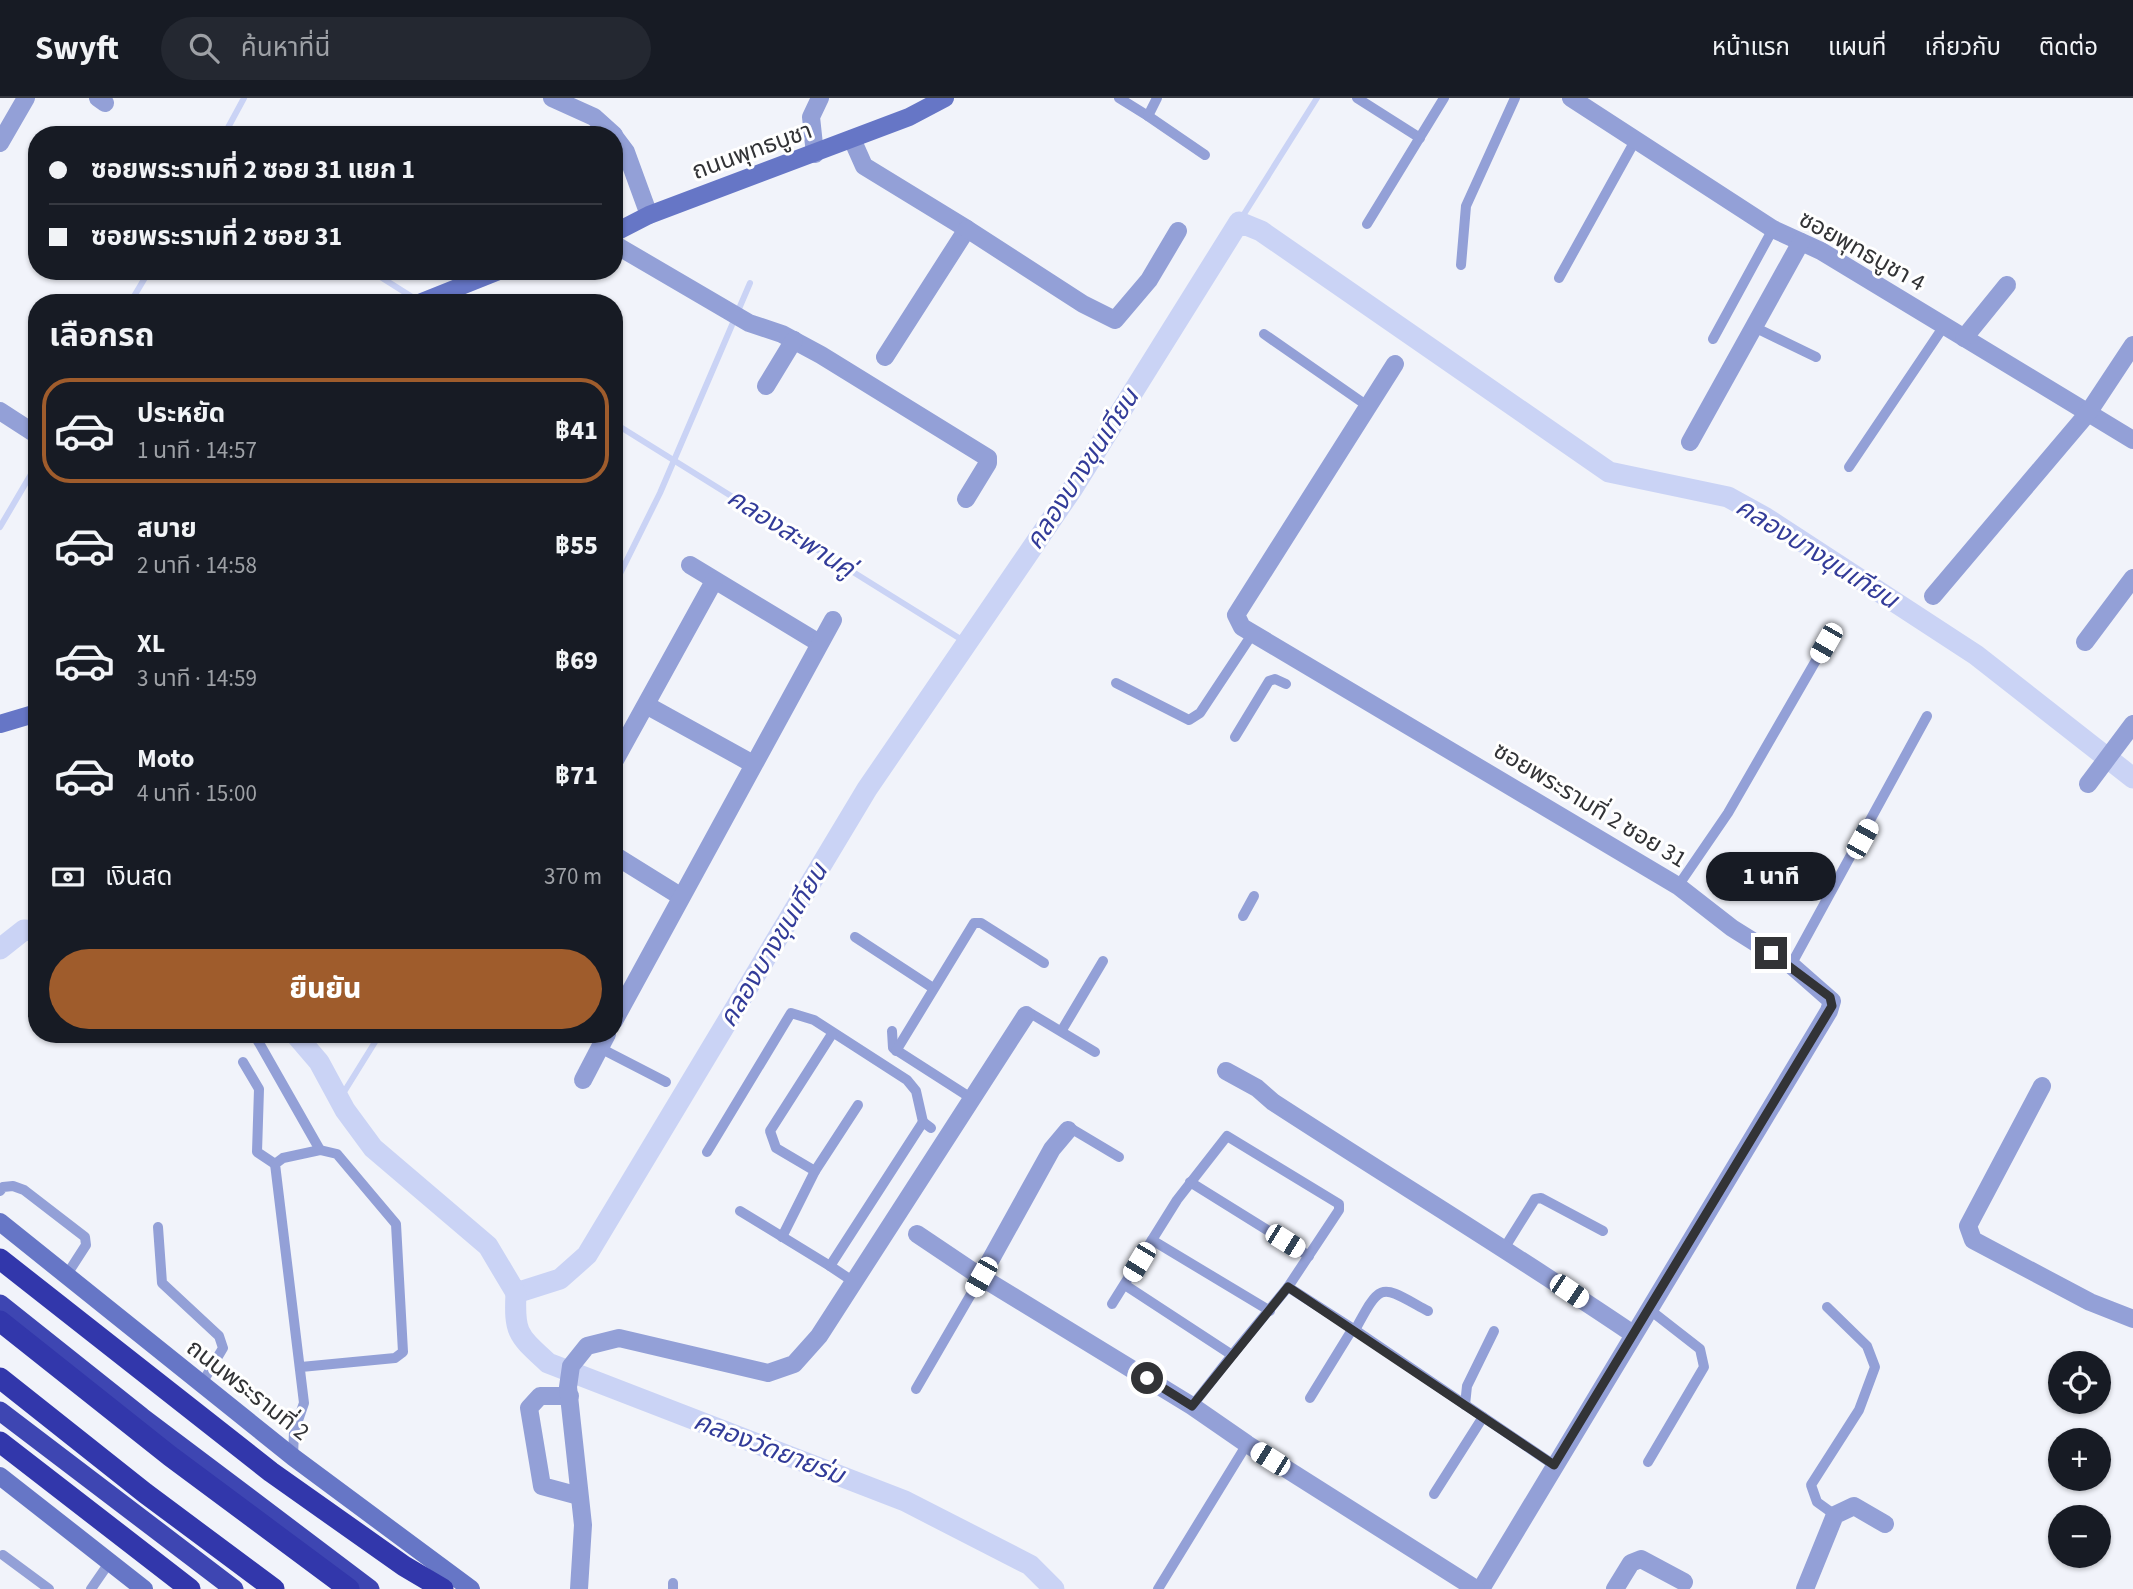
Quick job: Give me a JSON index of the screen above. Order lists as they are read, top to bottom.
{
  "streets": {
    "main road": ["ถนนพุทธบูชา", "ถนนพระรามที่ 2"],
    "street": ["ซอยพุทธบูชา 4", "ซอยพระรามที่ 2 ซอย 31"]
  },
  "water": ["คลองบางขุนเทียน", "คลองสะพานคู่", "คลองวัดยายร่ม"],
  "page": {
    "header": "Swyft",
    "search": "ค้นหาที่นี่",
    "nav": [
      "หน้าแรก",
      "แผนที่",
      "เกี่ยวกับ",
      "ติดต่อ"
    ],
    "banner": ["ซอยพระรามที่ 2 ซอย 31 แยก 1", "ซอยพระรามที่ 2 ซอย 31"],
    "heading": "เลือกรถ",
    "list": [
      {
        "name": "ประหยัด",
        "note": "1 นาที · 14:57",
        "value": "฿41"
      },
      {
        "name": "สบาย",
        "note": "2 นาที · 14:58",
        "value": "฿55"
      },
      {
        "name": "XL",
        "note": "3 นาที · 14:59",
        "value": "฿69"
      },
      {
        "name": "Moto",
        "note": "4 นาที · 15:00",
        "value": "฿71"
      }
    ],
    "pay": ["เงินสด", "370 m"],
    "bubble": "1 นาที",
    "buttons": "ยืนยัน",
    "map_buttons": ["+", "−"]
  }
}
